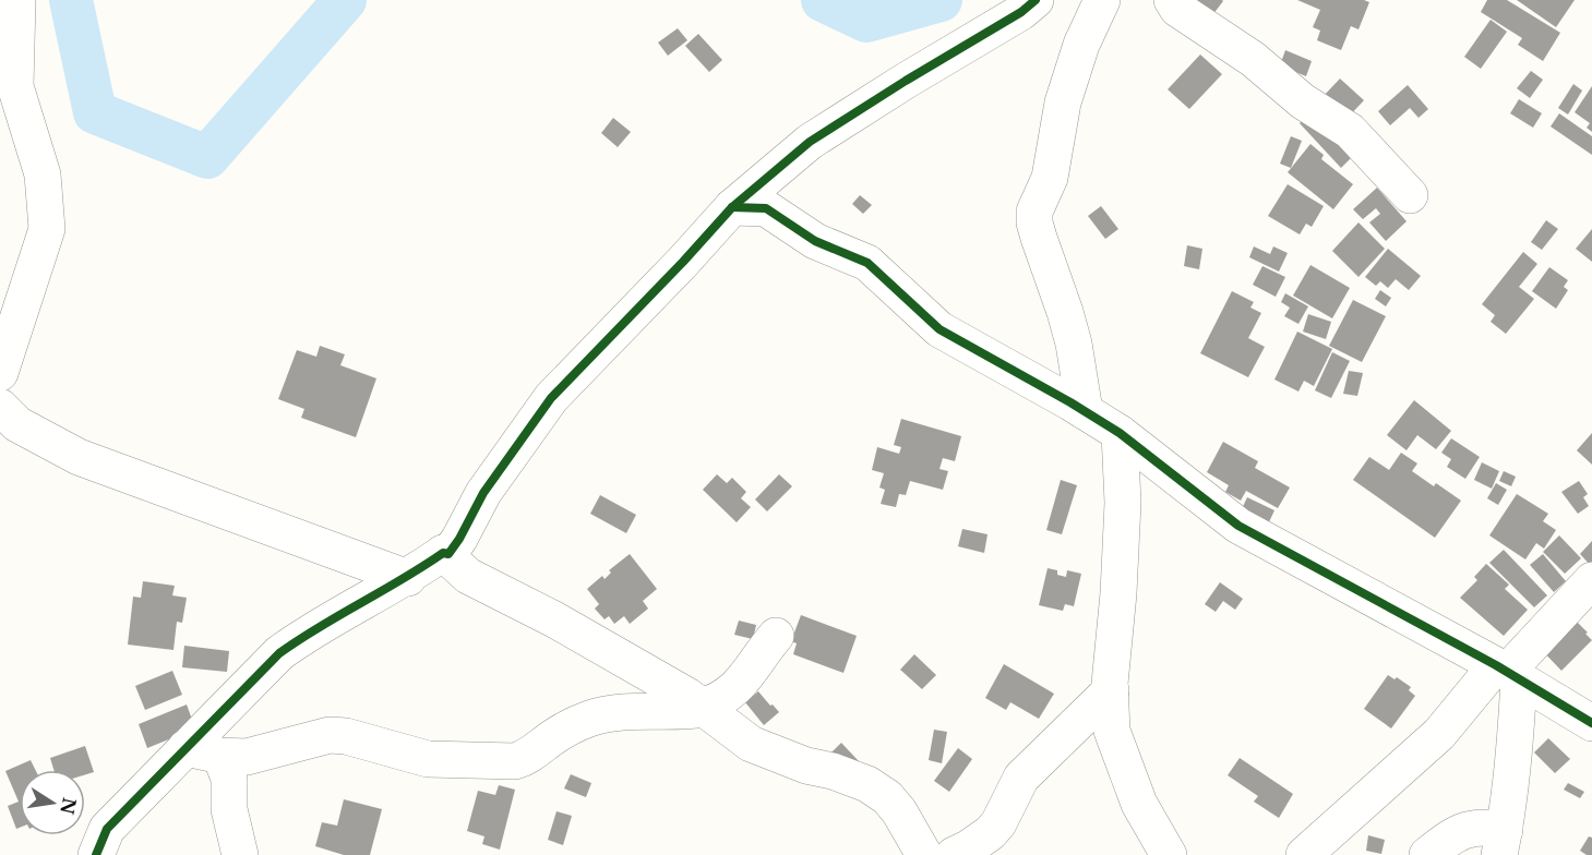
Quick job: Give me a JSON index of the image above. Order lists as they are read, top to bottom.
{
  "north": "right"
}
